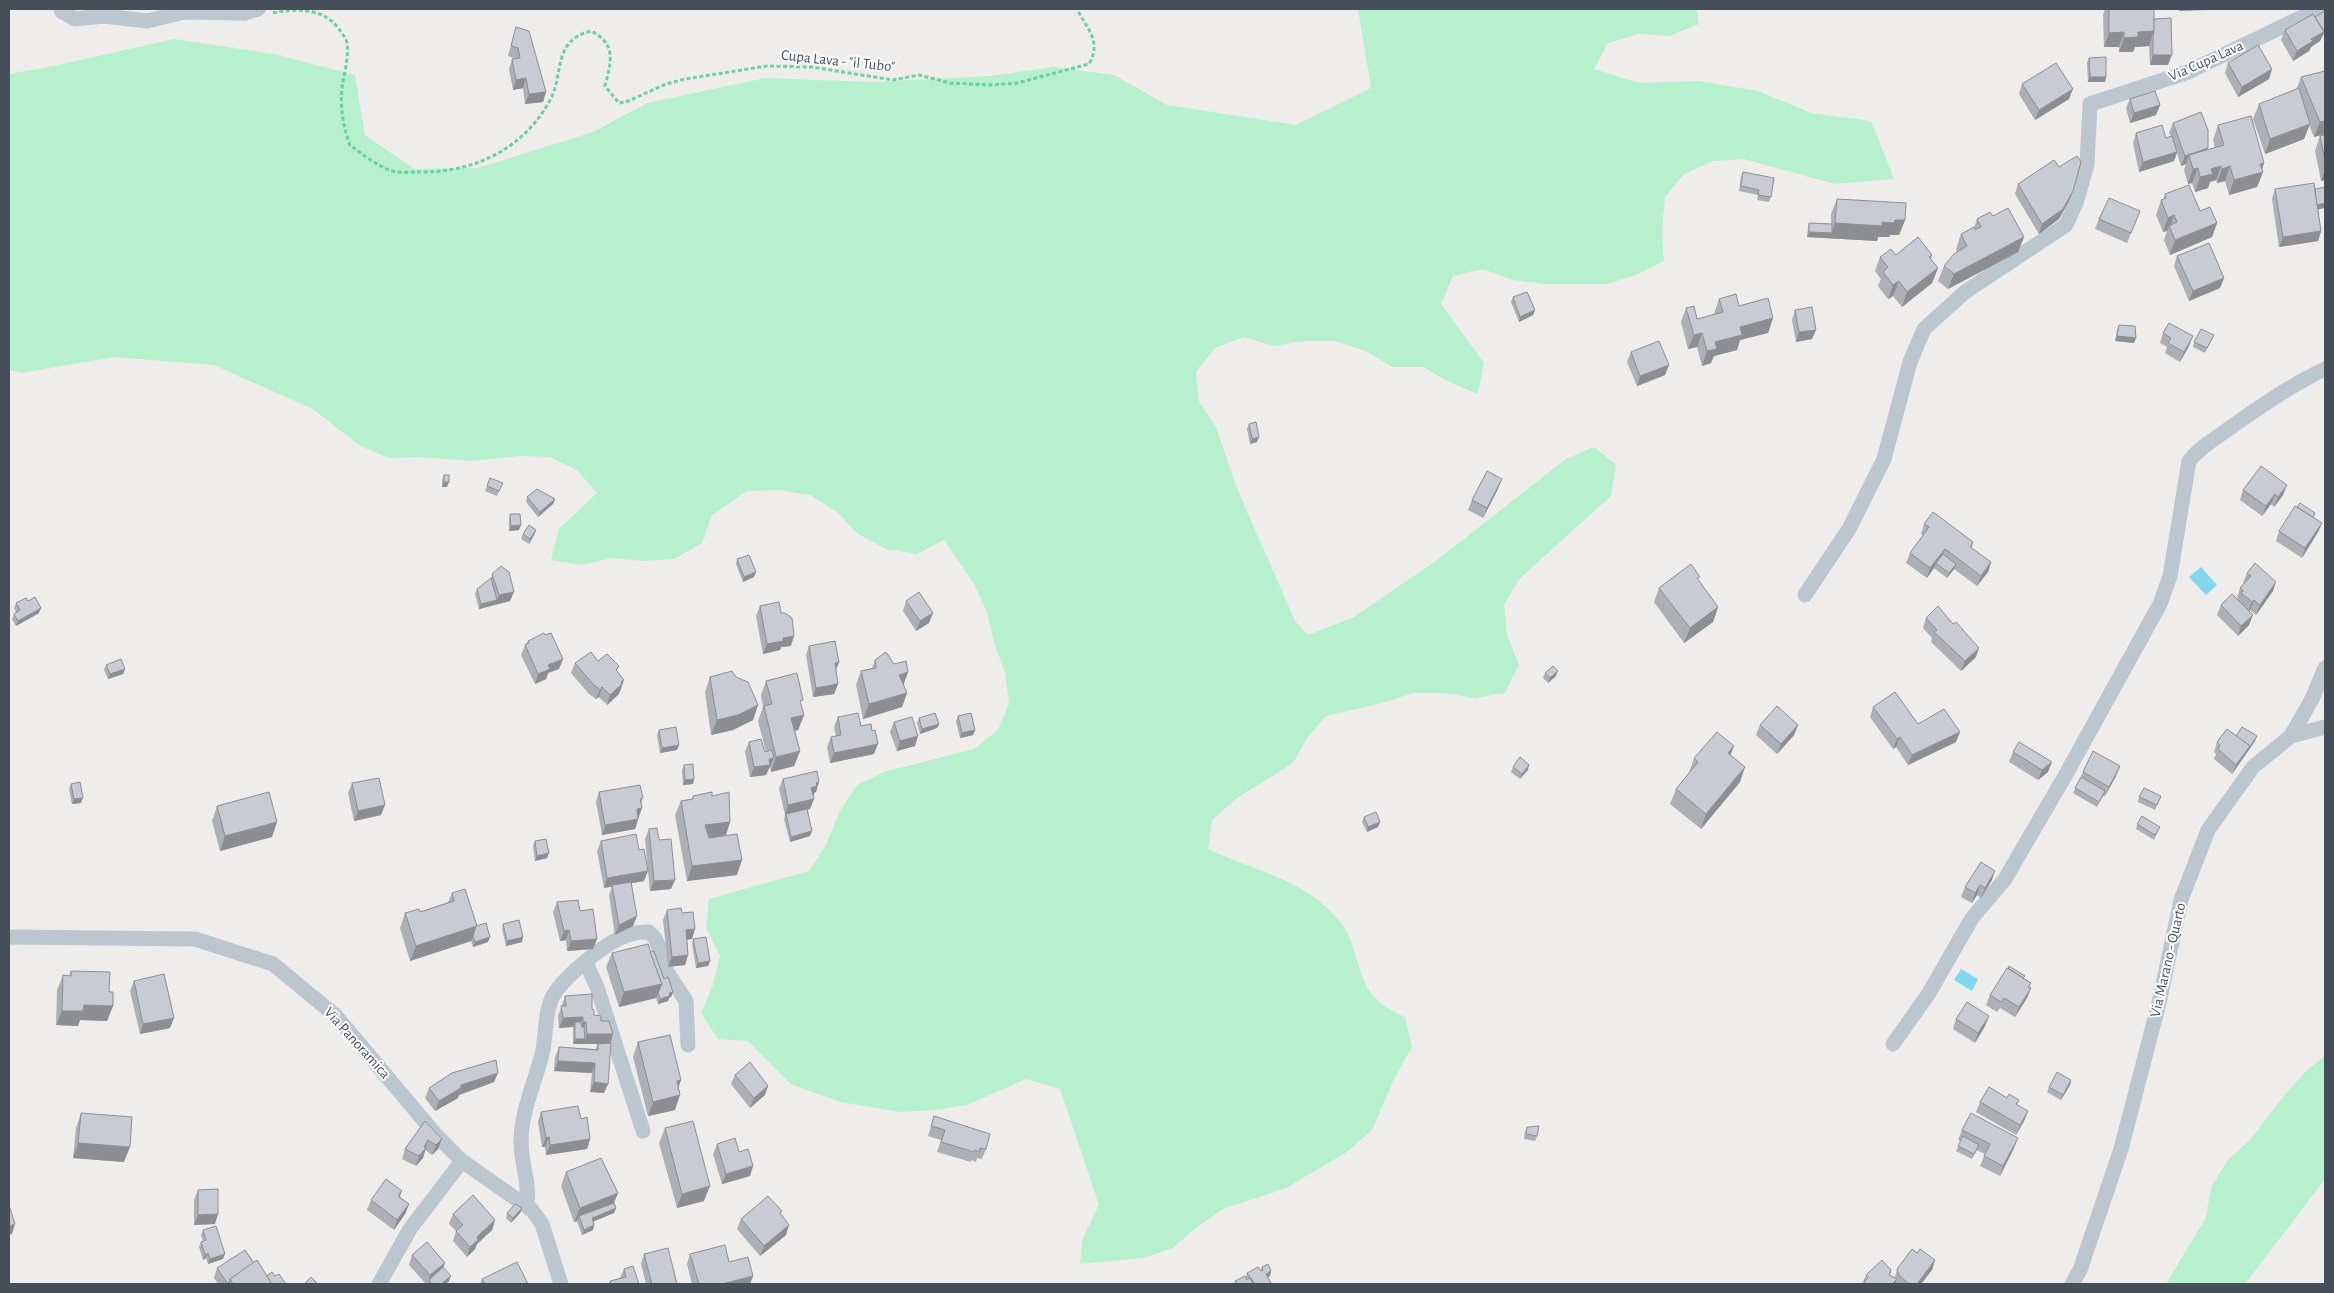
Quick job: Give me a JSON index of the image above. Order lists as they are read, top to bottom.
{
  "streets": {
    "street": ["Via Cupa Lava", "Via Marano - Quarto", "Via Panoramica"],
    "path": ["Cupa Lava - \"il Tubo\""]
  }
}
